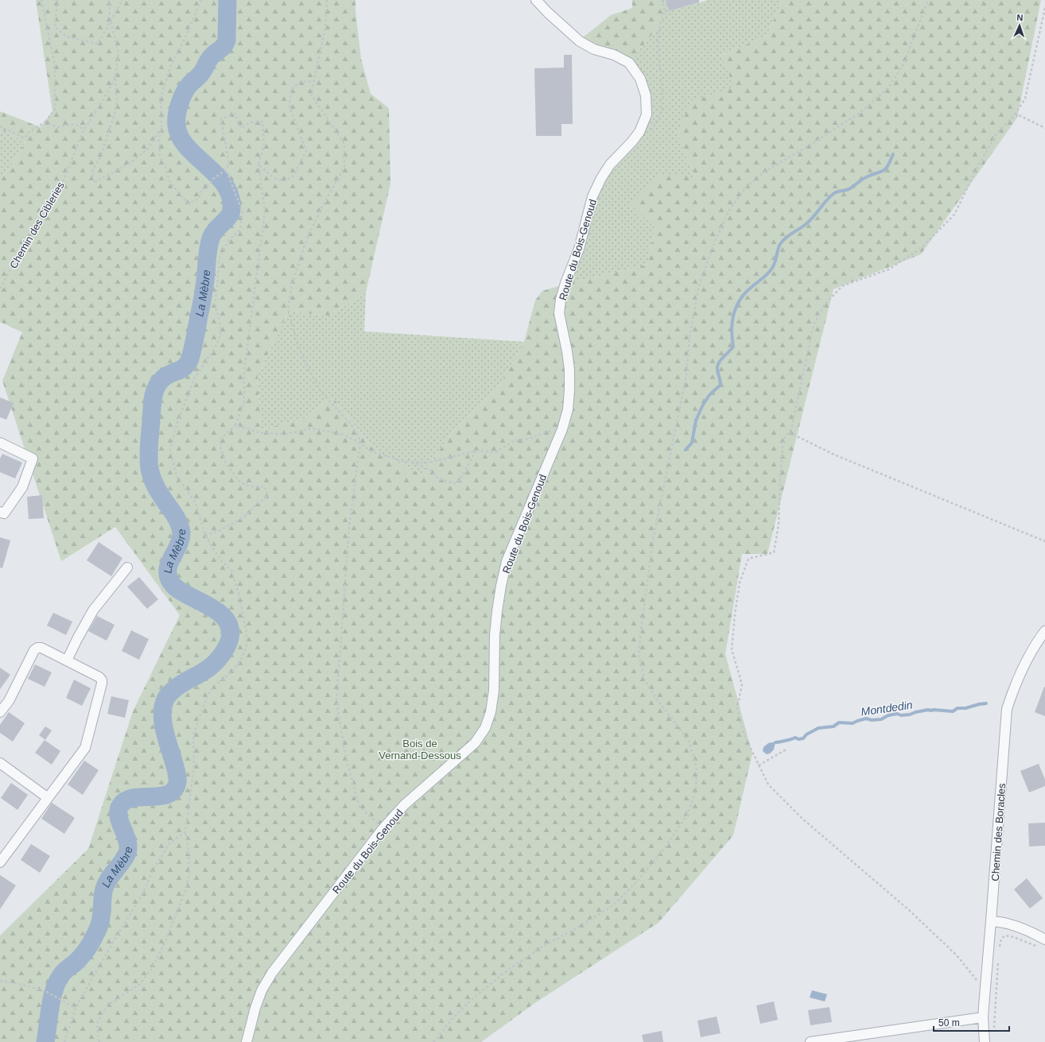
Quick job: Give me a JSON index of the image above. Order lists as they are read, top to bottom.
{
  "streets": {
    "street": ["Route du Bois-Genoud", "Chemin des Boracles"],
    "path": ["Chemin des Cibleries"]
  },
  "water": ["La Mèbre", "Montdedin"],
  "parks": ["Bois de Vernand-Dessous"],
  "scale_bar": "50 m",
  "north": "top"
}
